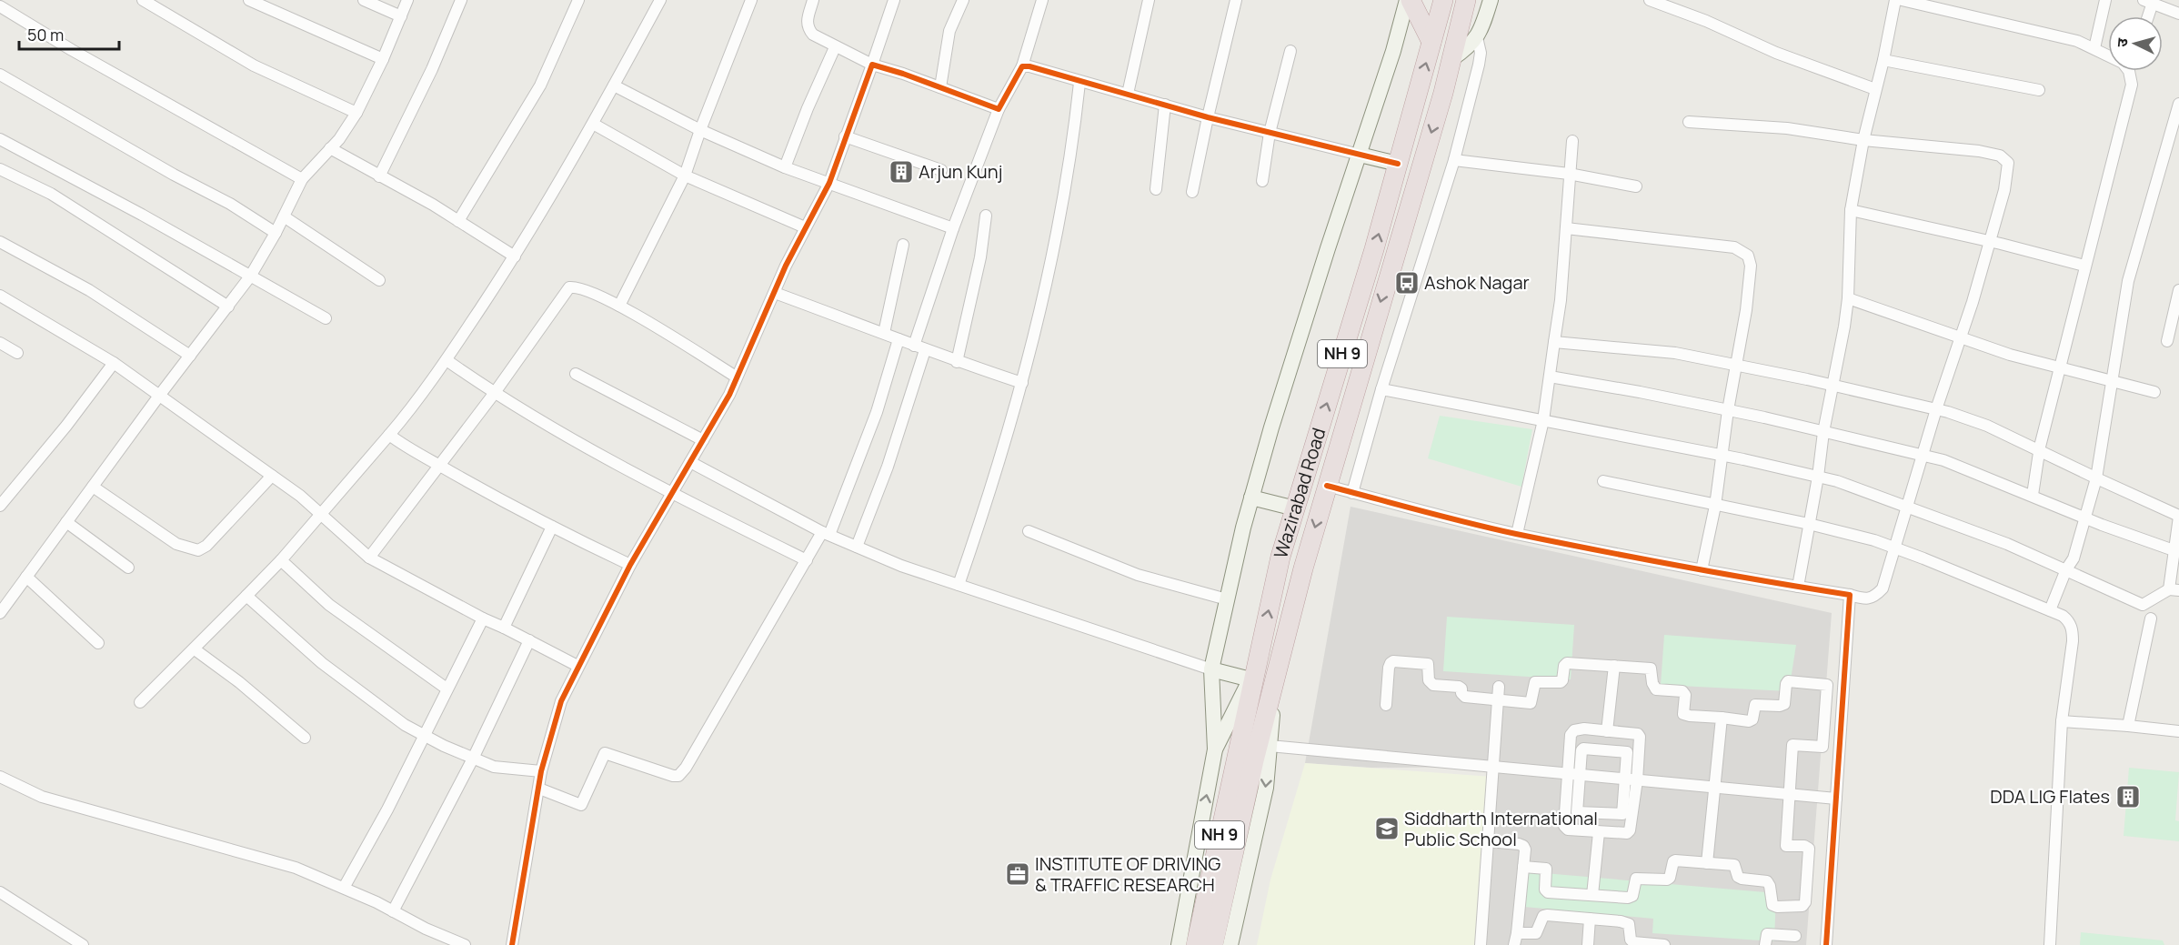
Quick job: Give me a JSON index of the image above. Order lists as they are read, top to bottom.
{
  "streets": {
    "highway": ["NH 9", "Wazirabad Road"]
  },
  "crossings": [
    ["NH 9", "Wazirabad Road"]
  ],
  "places": {
    "building": ["Arjun Kunj", "DDA LIG Flates"],
    "bus stop": ["Ashok Nagar"],
    "school or university": ["Siddharth International Public School"],
    "office": ["INSTITUTE OF DRIVING & TRAFFIC RESEARCH"]
  },
  "scale_bar": "50 m",
  "north": "left"
}
